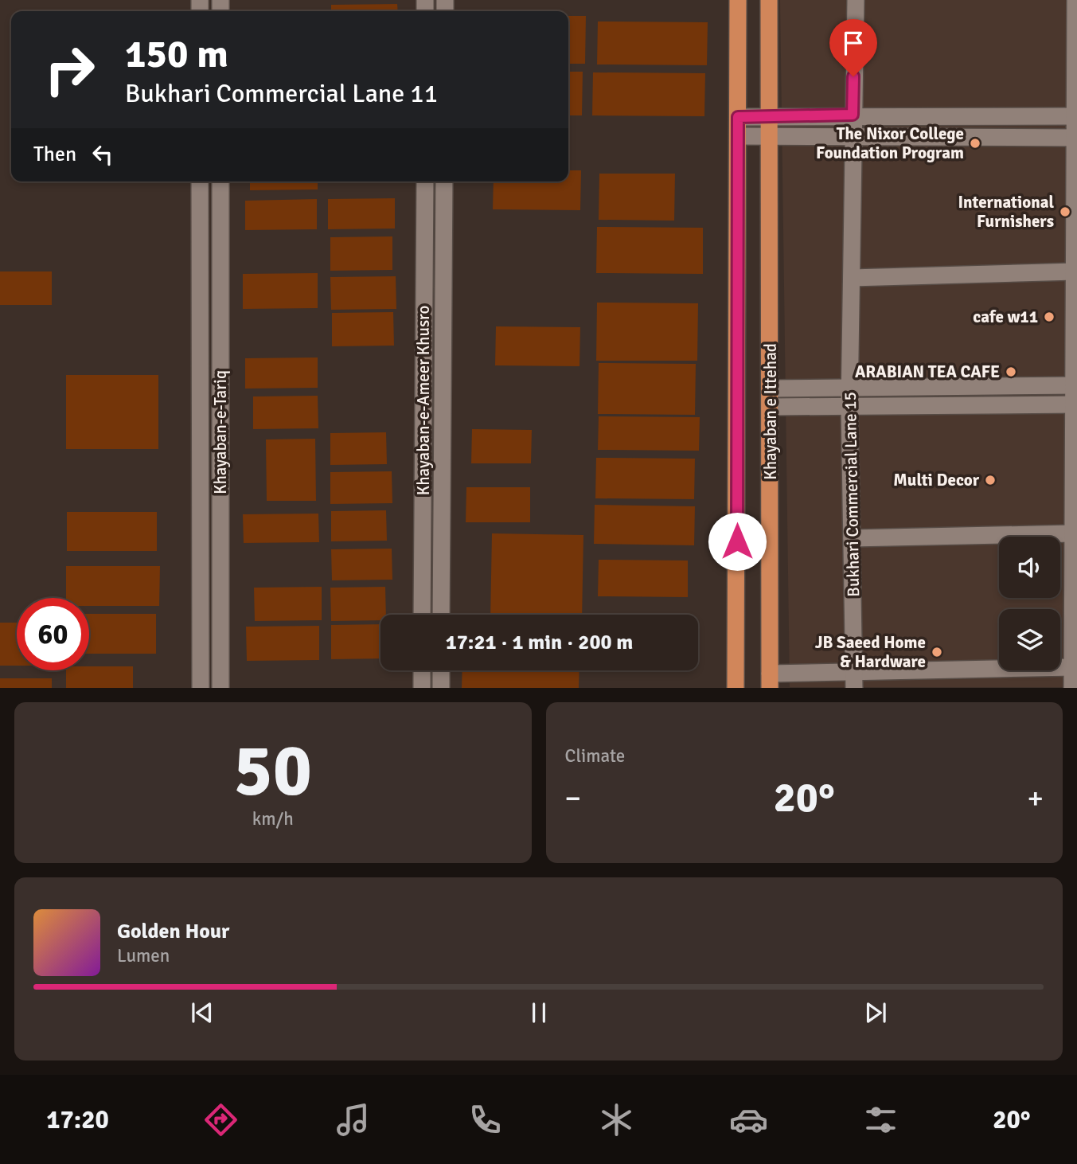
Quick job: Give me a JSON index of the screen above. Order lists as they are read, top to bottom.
{
  "streets": {
    "main road": ["Khayaban e Ittehad"],
    "street": ["Khayaban-e-Ameer Khusro", "Khayaban-e-Tariq", "Bukhari Commercial Lane 15"]
  },
  "places": [
    "The Nixor College Foundation Program",
    "International Furnishers",
    "cafe w11",
    "ARABIAN TEA CAFE",
    "Multi Decor",
    "JB Saeed Home & Hardware"
  ],
  "page": {
    "turn": ["150 m", "Bukhari Commercial Lane 11"],
    "then": "Then",
    "limit": "60",
    "trip": "17:21 · 1 min · 200 m",
    "tile": [
      ["50", "km/h"],
      "Climate"
    ],
    "heat": ["−", "20°", "+"],
    "song": ["Golden Hour", "Lumen"],
    "tabs": ["17:20", "20°"]
  }
}
